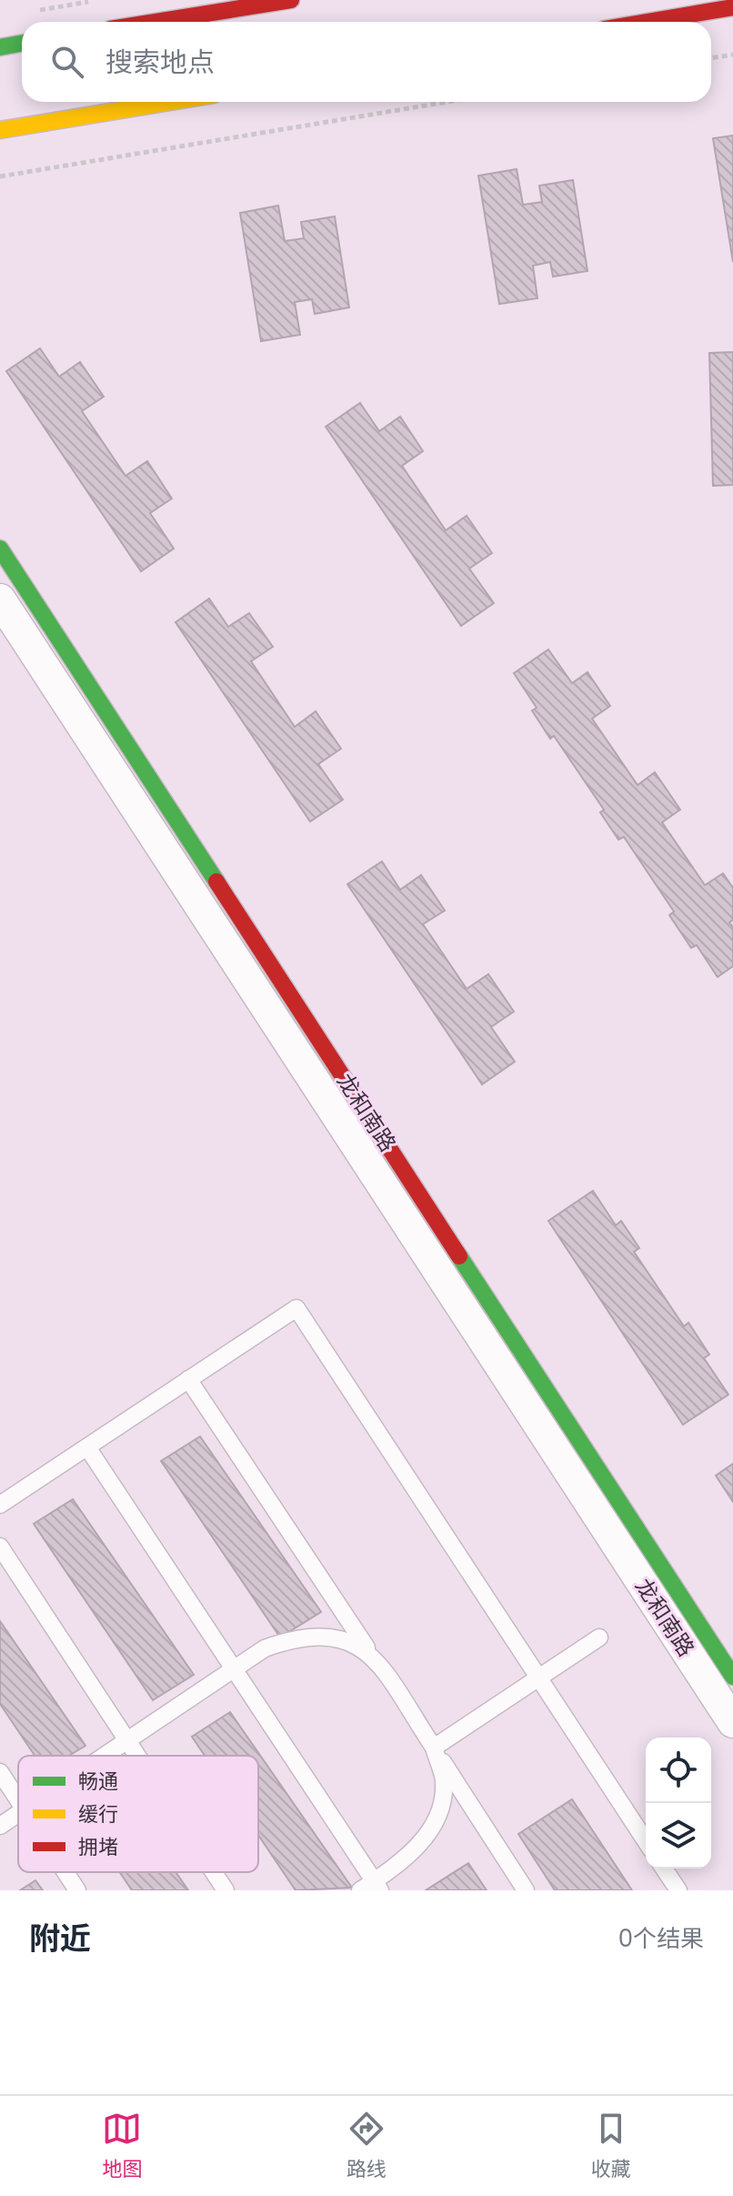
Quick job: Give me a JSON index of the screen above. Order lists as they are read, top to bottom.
{
  "streets": {
    "street": ["龙和南路"]
  },
  "legend": ["畅通", "缓行", "拥堵"],
  "page": {
    "search": "搜索地点",
    "heading": ["附近", "0个结果"],
    "nav": ["地图", "路线", "收藏"]
  }
}
